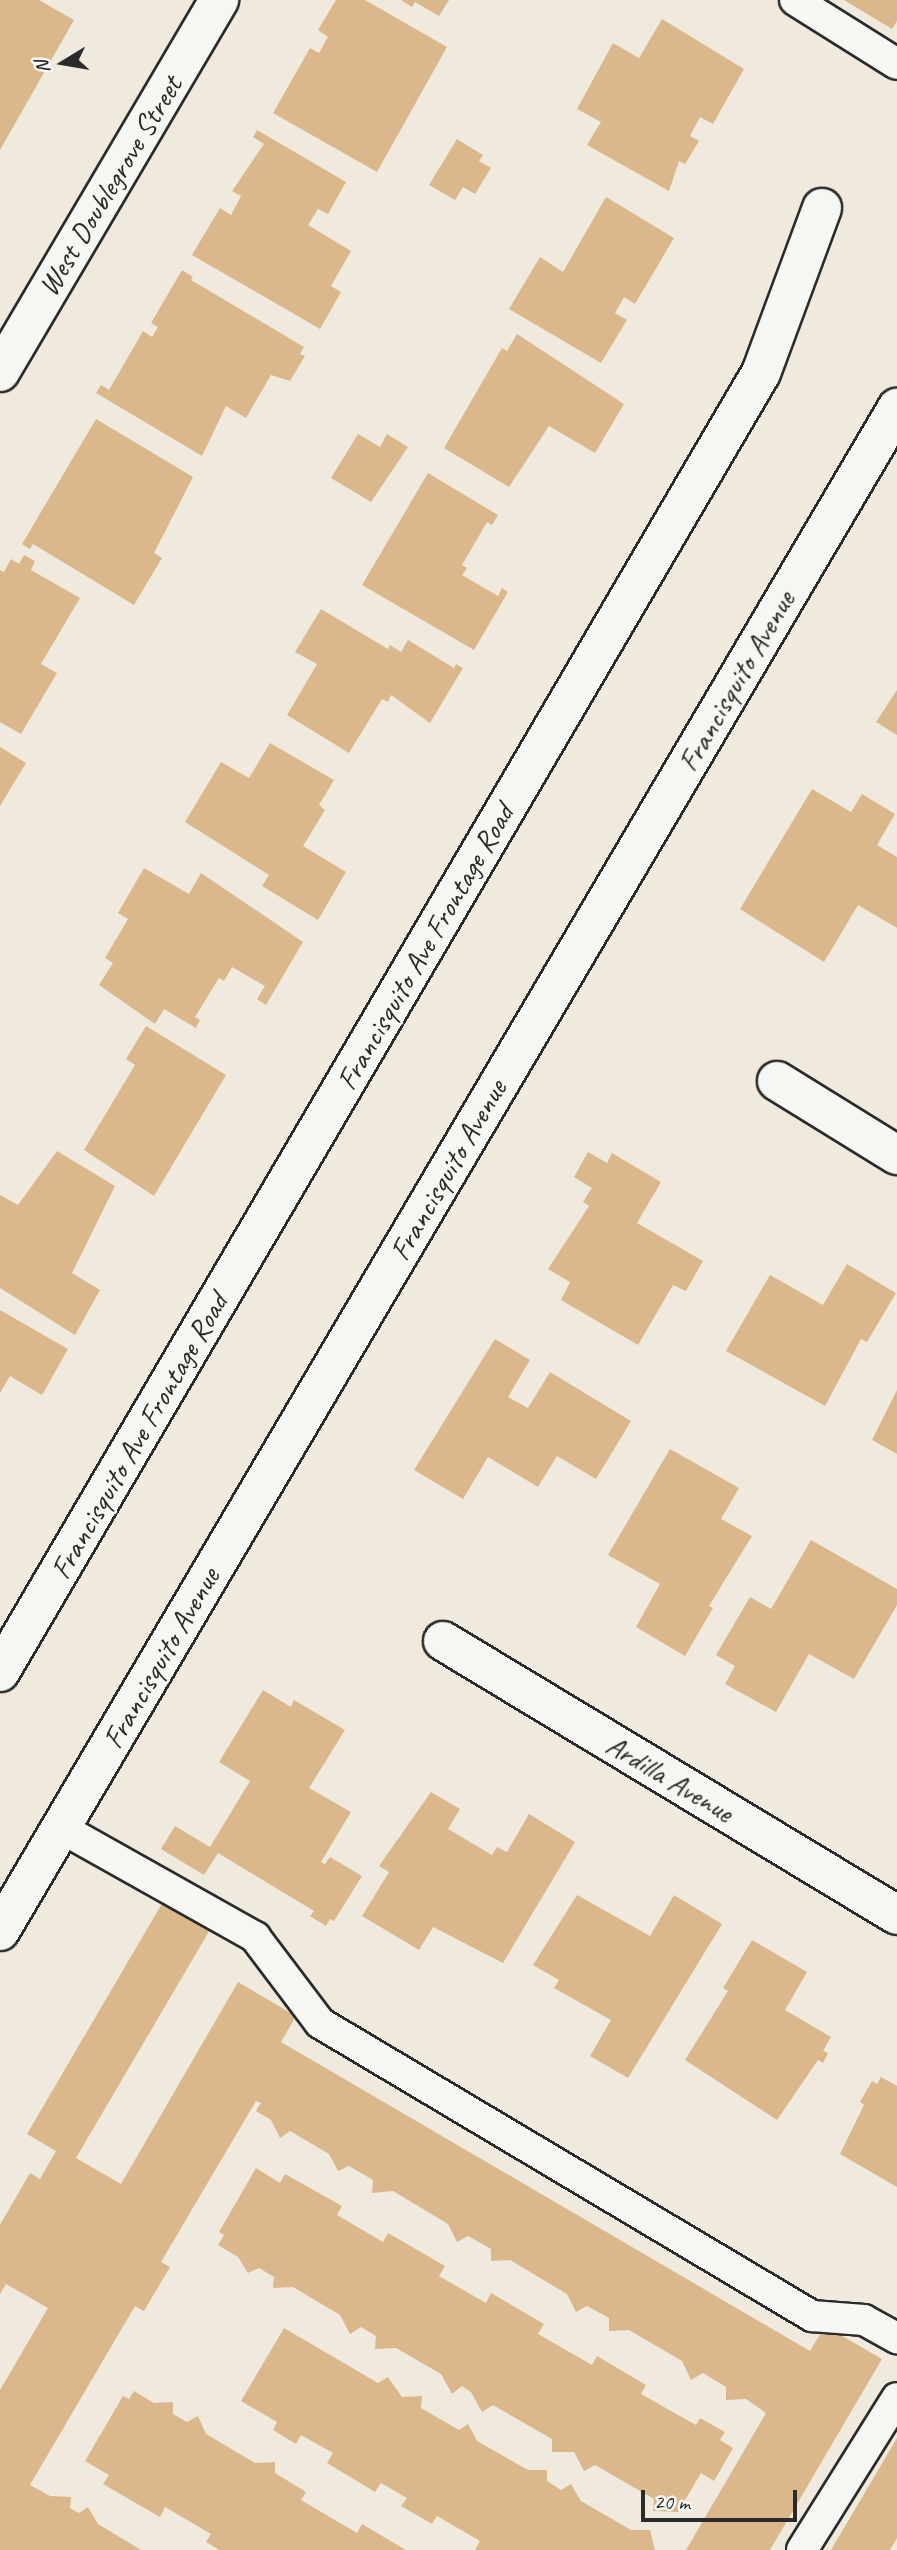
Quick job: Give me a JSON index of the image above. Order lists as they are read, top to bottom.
{
  "streets": {
    "street": [
      "West Doublegrove Street",
      "Francisquito Avenue",
      "Francisquito Ave Frontage Road",
      "Ardilla Avenue"
    ]
  },
  "scale_bar": "20 m",
  "north": "left"
}
